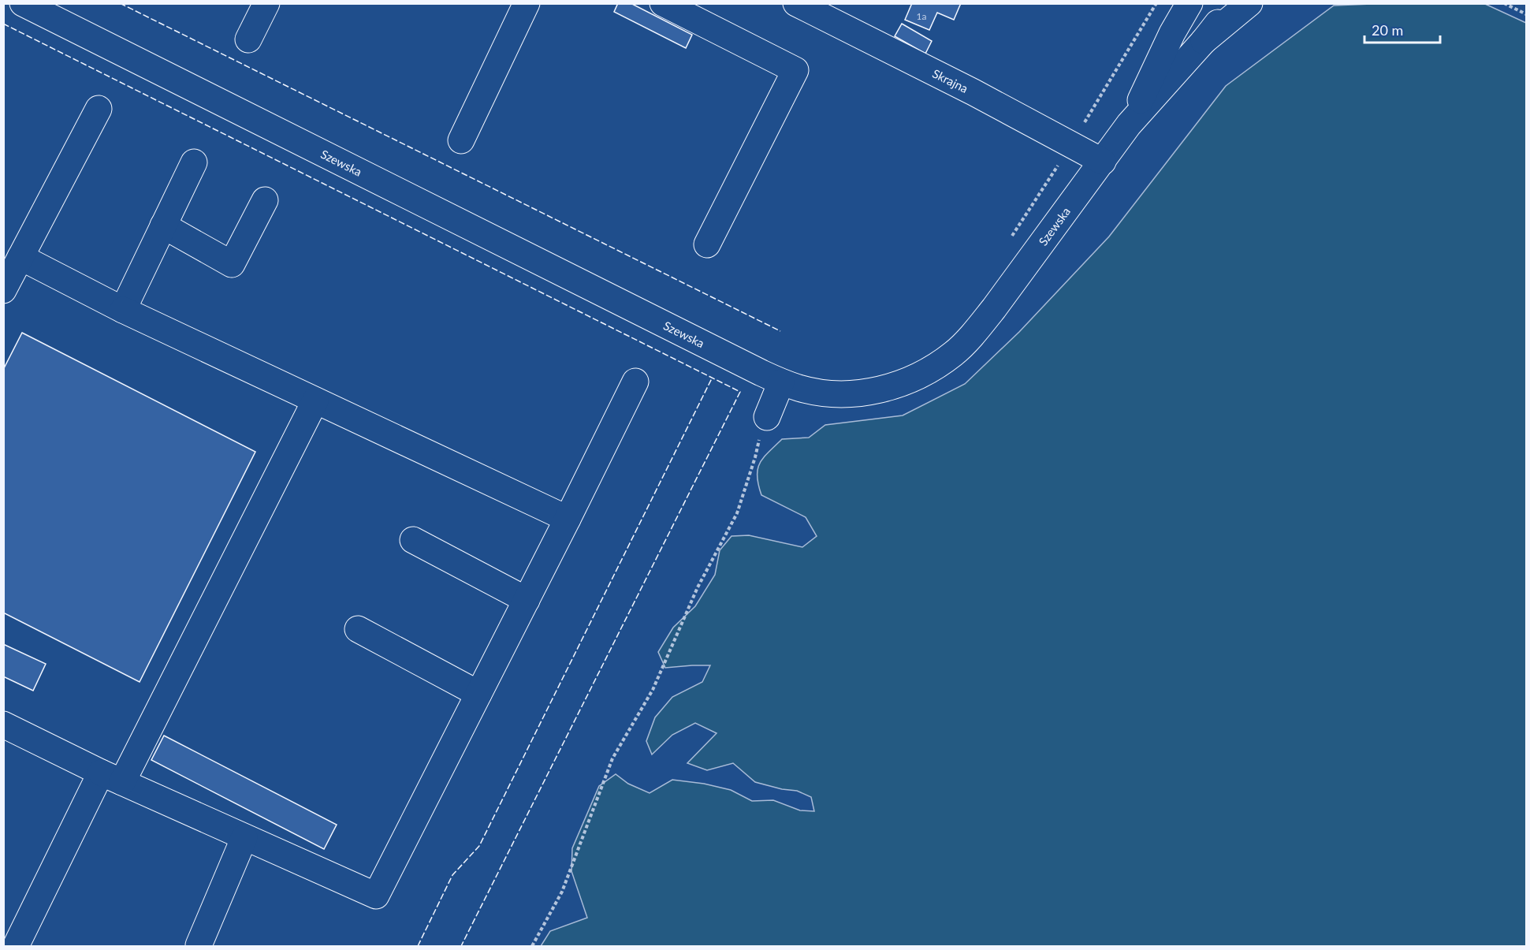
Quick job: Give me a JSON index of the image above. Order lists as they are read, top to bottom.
{
  "streets": {
    "street": ["Skrajna", "Szewska"]
  },
  "crossings": [
    ["Skrajna", "Szewska"]
  ],
  "house_numbers": ["1a"],
  "scale_bar": "20 m"
}
